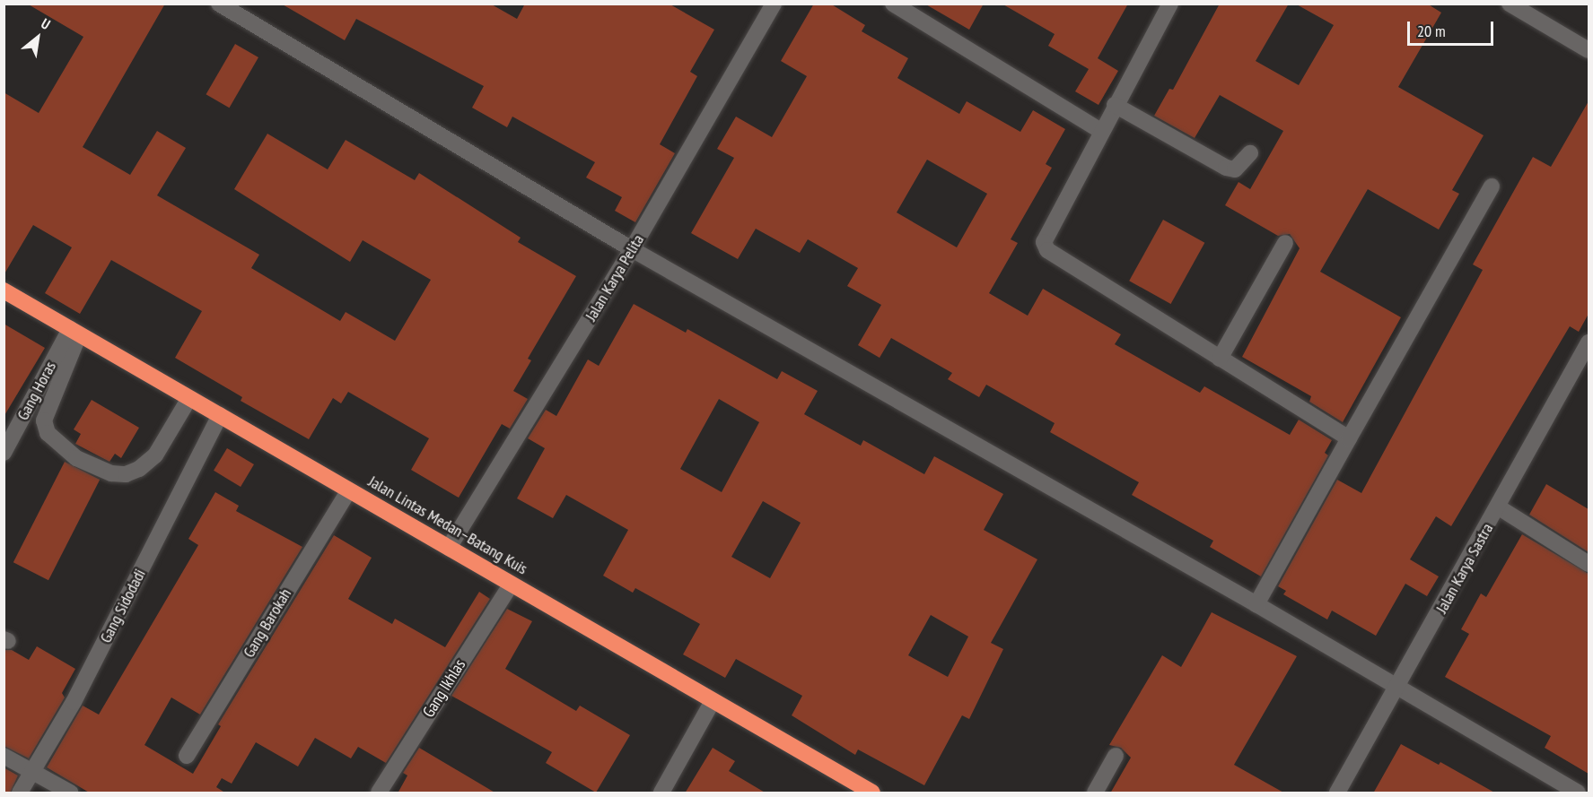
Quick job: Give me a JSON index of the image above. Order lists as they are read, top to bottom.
{
  "streets": {
    "highway": ["Jalan Lintas Medan–Batang Kuis"],
    "street": [
      "Jalan Karya Pelita",
      "Gang Horas",
      "Jalan Karya Sastra",
      "Gang Sidodadi",
      "Gang Barokah",
      "Gang Ikhlas"
    ]
  },
  "crossings": [
    ["Jalan Karya Pelita", "Jalan Lintas Medan–Batang Kuis"],
    ["Gang Horas", "Jalan Lintas Medan–Batang Kuis"],
    ["Jalan Lintas Medan–Batang Kuis", "Gang Sidodadi"],
    ["Jalan Lintas Medan–Batang Kuis", "Gang Barokah"],
    ["Jalan Lintas Medan–Batang Kuis", "Gang Ikhlas"]
  ],
  "scale_bar": "20 m",
  "north": "top right"
}
